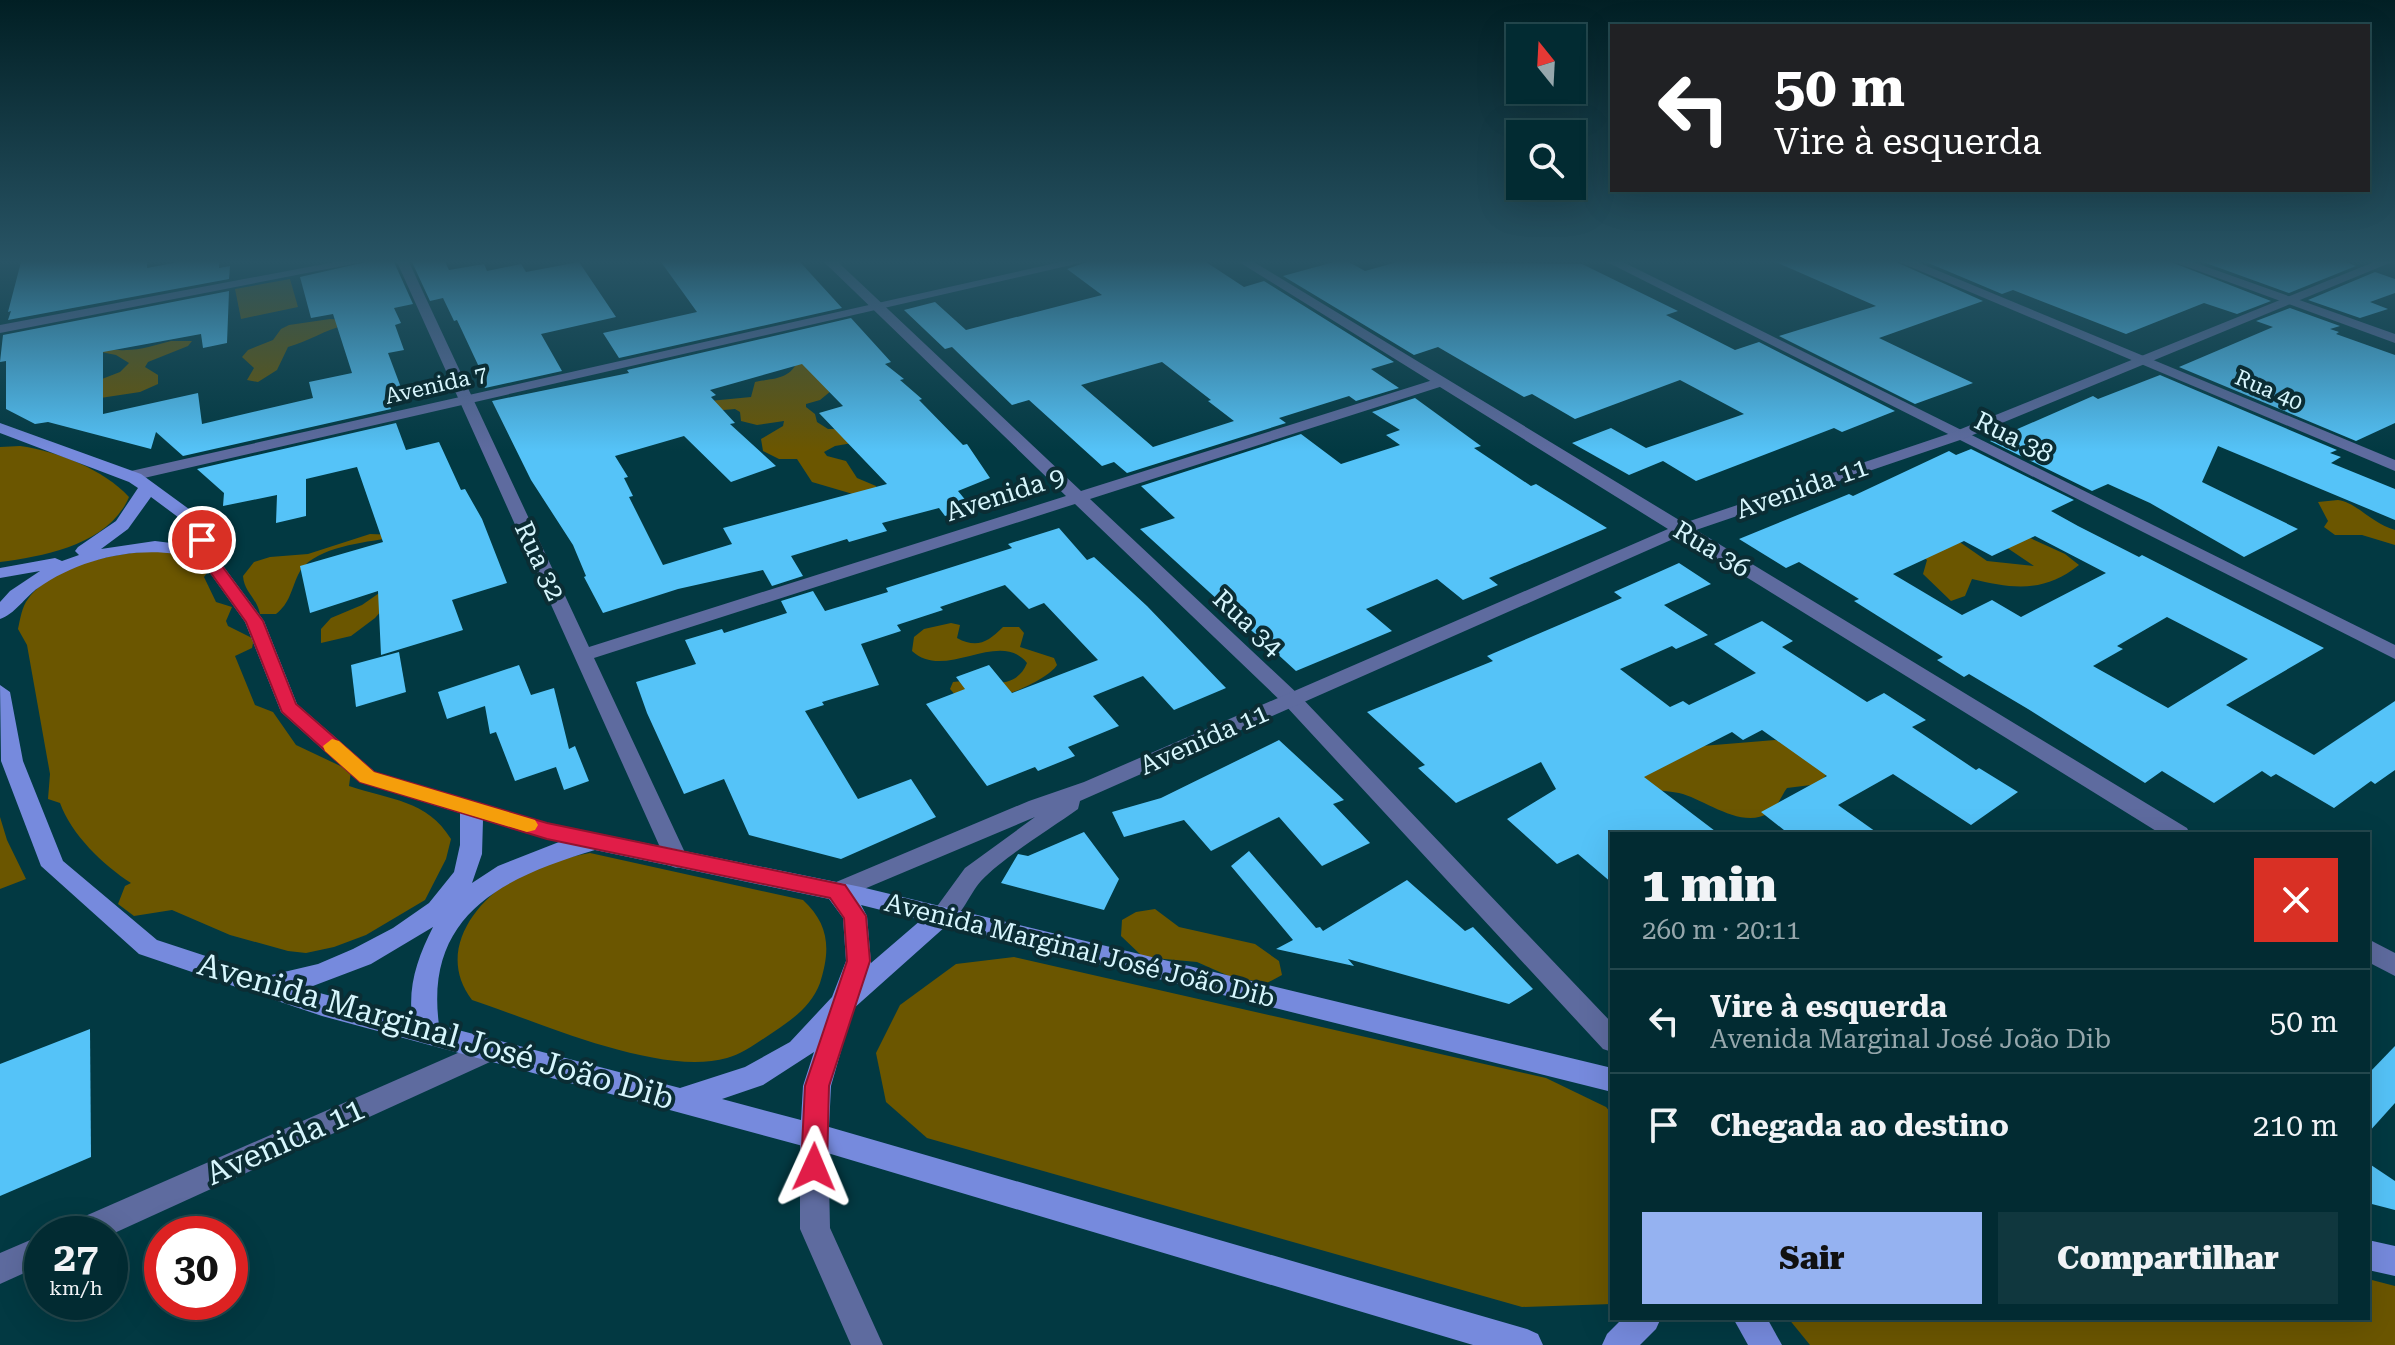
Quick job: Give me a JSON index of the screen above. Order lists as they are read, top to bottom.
{
  "streets": {
    "main road": ["Avenida Marginal José João Dib"],
    "street": [
      "Avenida 7",
      "Rua 40",
      "Rua 38",
      "Avenida 11",
      "Avenida 9",
      "Rua 36",
      "Rua 32",
      "Rua 34"
    ]
  },
  "crossings": [
    ["Avenida 7", "Rua 32"],
    ["Avenida 7", "Avenida Marginal José João Dib"],
    ["Rua 40", "Avenida 11"],
    ["Rua 38", "Avenida 11"],
    ["Avenida 11", "Rua 36"],
    ["Avenida 11", "Rua 34"],
    ["Avenida 11", "Avenida Marginal José João Dib"],
    ["Avenida 9", "Rua 36"],
    ["Avenida 9", "Rua 32"],
    ["Avenida 9", "Rua 34"],
    ["Rua 32", "Avenida Marginal José João Dib"]
  ],
  "north": "top",
  "page": {
    "turn": ["50 m", "Vire à esquerda"],
    "heading": ["1 min", "260 m · 20:11"],
    "list": [
      {
        "name": "Vire à esquerda",
        "note": "Avenida Marginal José João Dib",
        "value": "50 m"
      },
      {
        "name": "Chegada ao destino",
        "value": "210 m"
      }
    ],
    "buttons": ["Sair", "Compartilhar"],
    "speed": "27 km/h",
    "limit": "30"
  }
}
